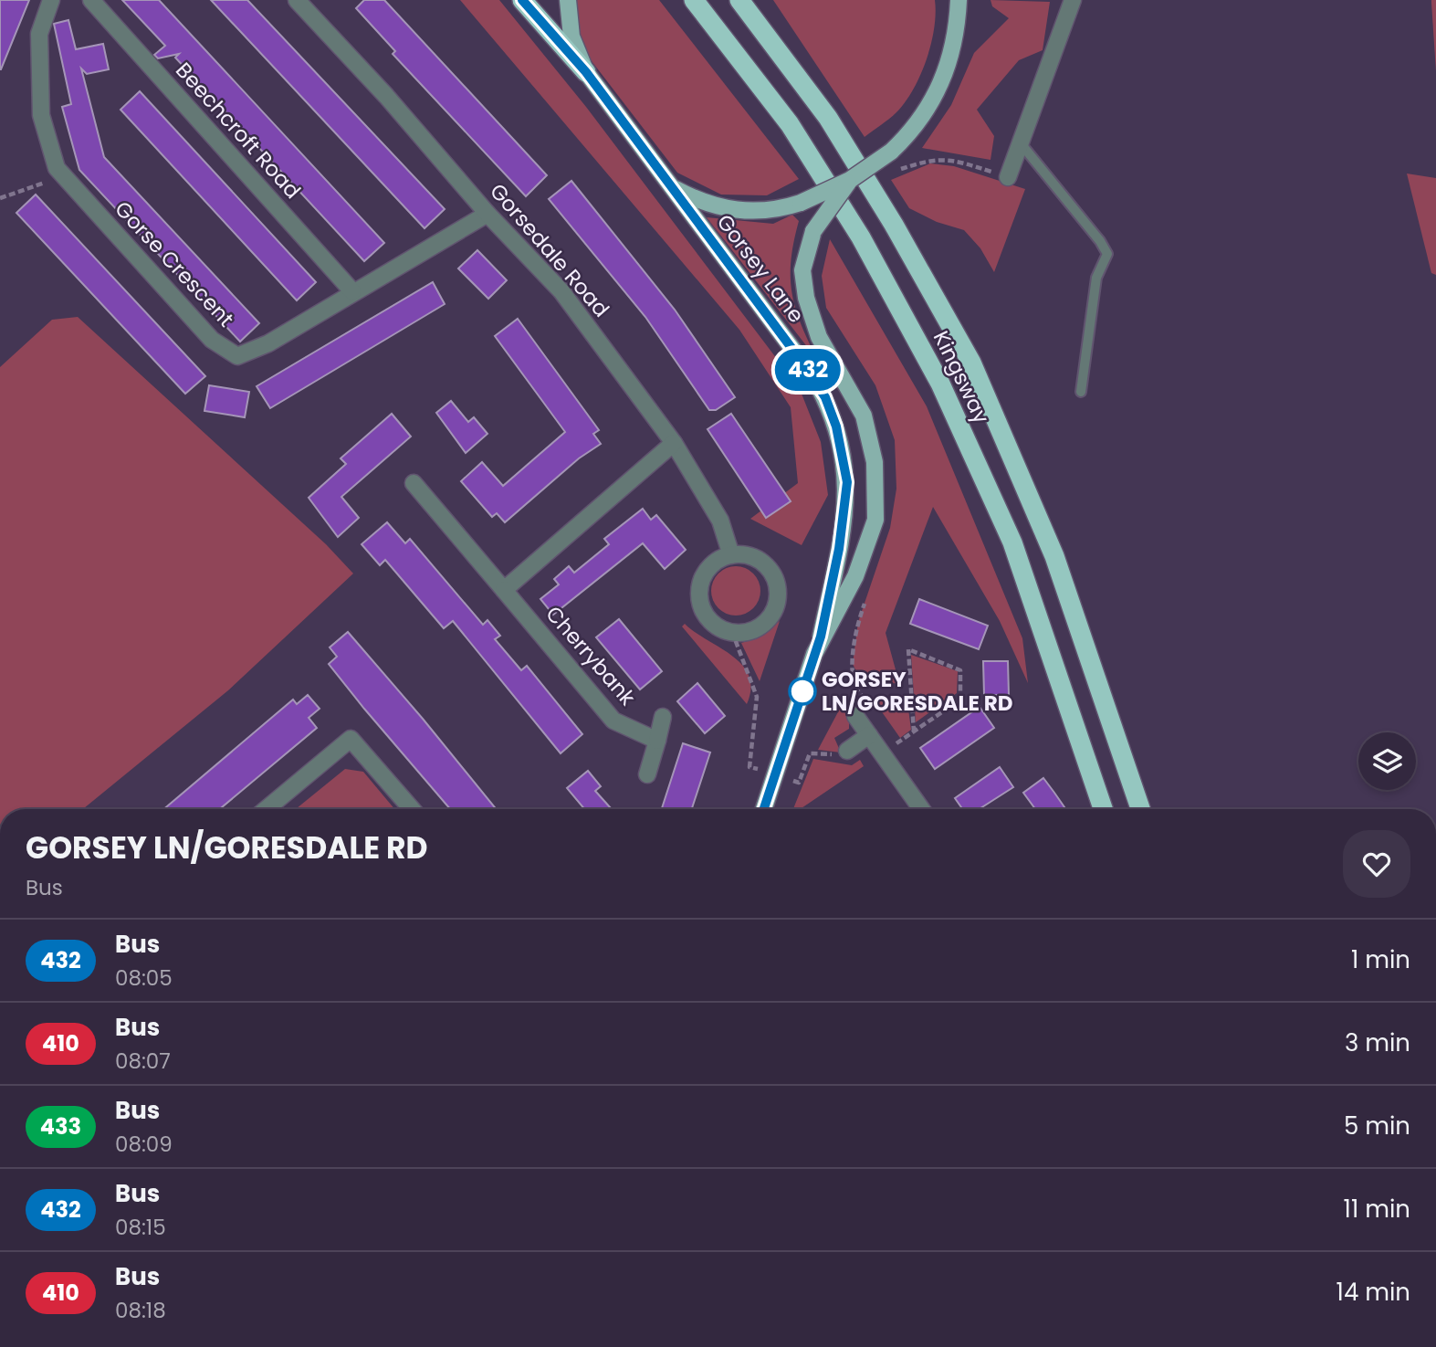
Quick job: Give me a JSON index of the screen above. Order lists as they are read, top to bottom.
{
  "streets": {
    "highway": ["Kingsway"],
    "main road": ["Gorsey Lane"],
    "street": [
      "Beechcroft Road",
      "Gorsedale Road",
      "Gorse Crescent",
      "Cherrybank"
    ]
  },
  "crossings": [
    ["Beechcroft Road", "Gorse Crescent"],
    ["Gorsedale Road", "Gorse Crescent"]
  ],
  "places": ["GORSEY LN/GORESDALE RD"],
  "lines": ["bus line 432"],
  "page": {
    "on_map": "432",
    "heading": ["GORSEY LN/GORESDALE RD", "Bus"],
    "list": [
      {
        "mark": "432",
        "name": "Bus",
        "note": "08:05",
        "value": "1 min"
      },
      {
        "mark": "410",
        "name": "Bus",
        "note": "08:07",
        "value": "3 min"
      },
      {
        "mark": "433",
        "name": "Bus",
        "note": "08:09",
        "value": "5 min"
      },
      {
        "mark": "432",
        "name": "Bus",
        "note": "08:15",
        "value": "11 min"
      },
      {
        "mark": "410",
        "name": "Bus",
        "note": "08:18",
        "value": "14 min"
      }
    ]
  }
}
